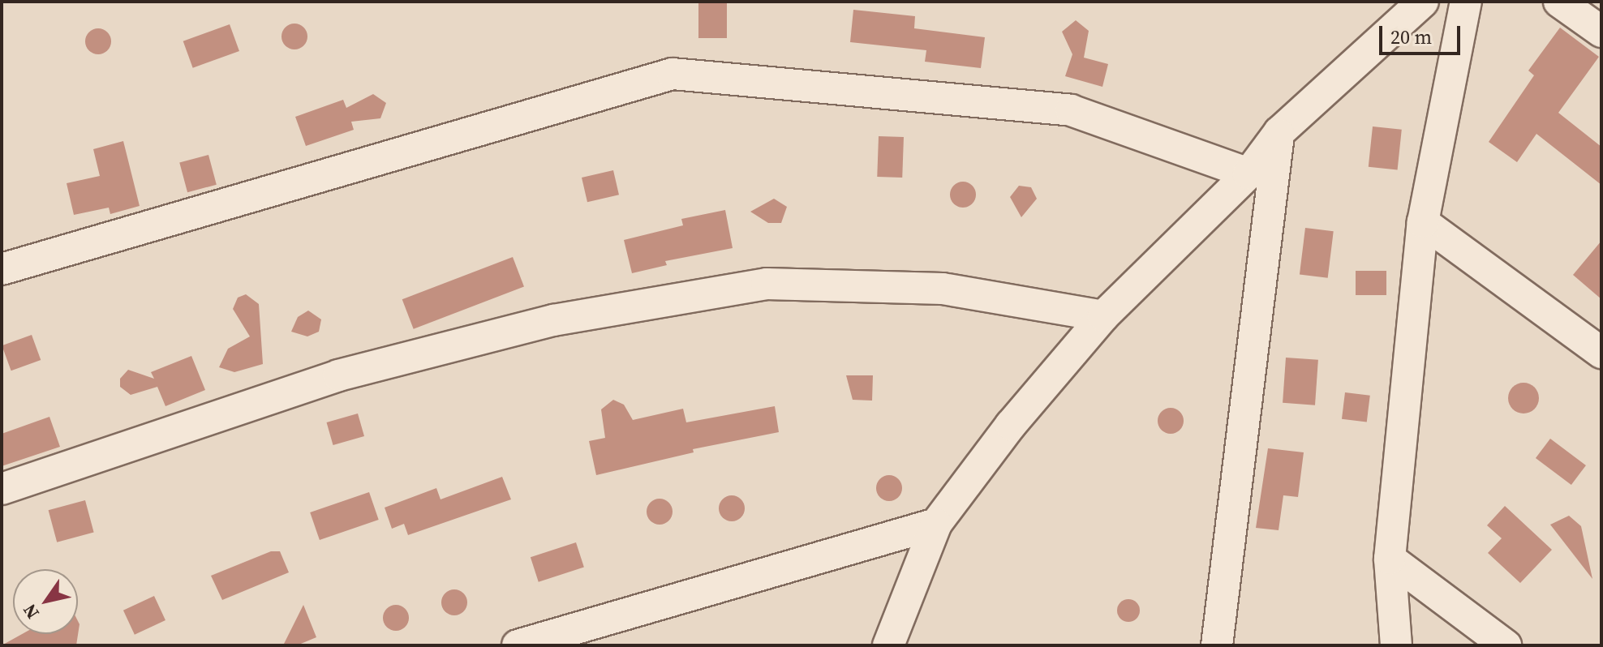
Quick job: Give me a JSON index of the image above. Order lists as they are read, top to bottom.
{
  "scale_bar": "20 m",
  "north": "bottom left"
}
